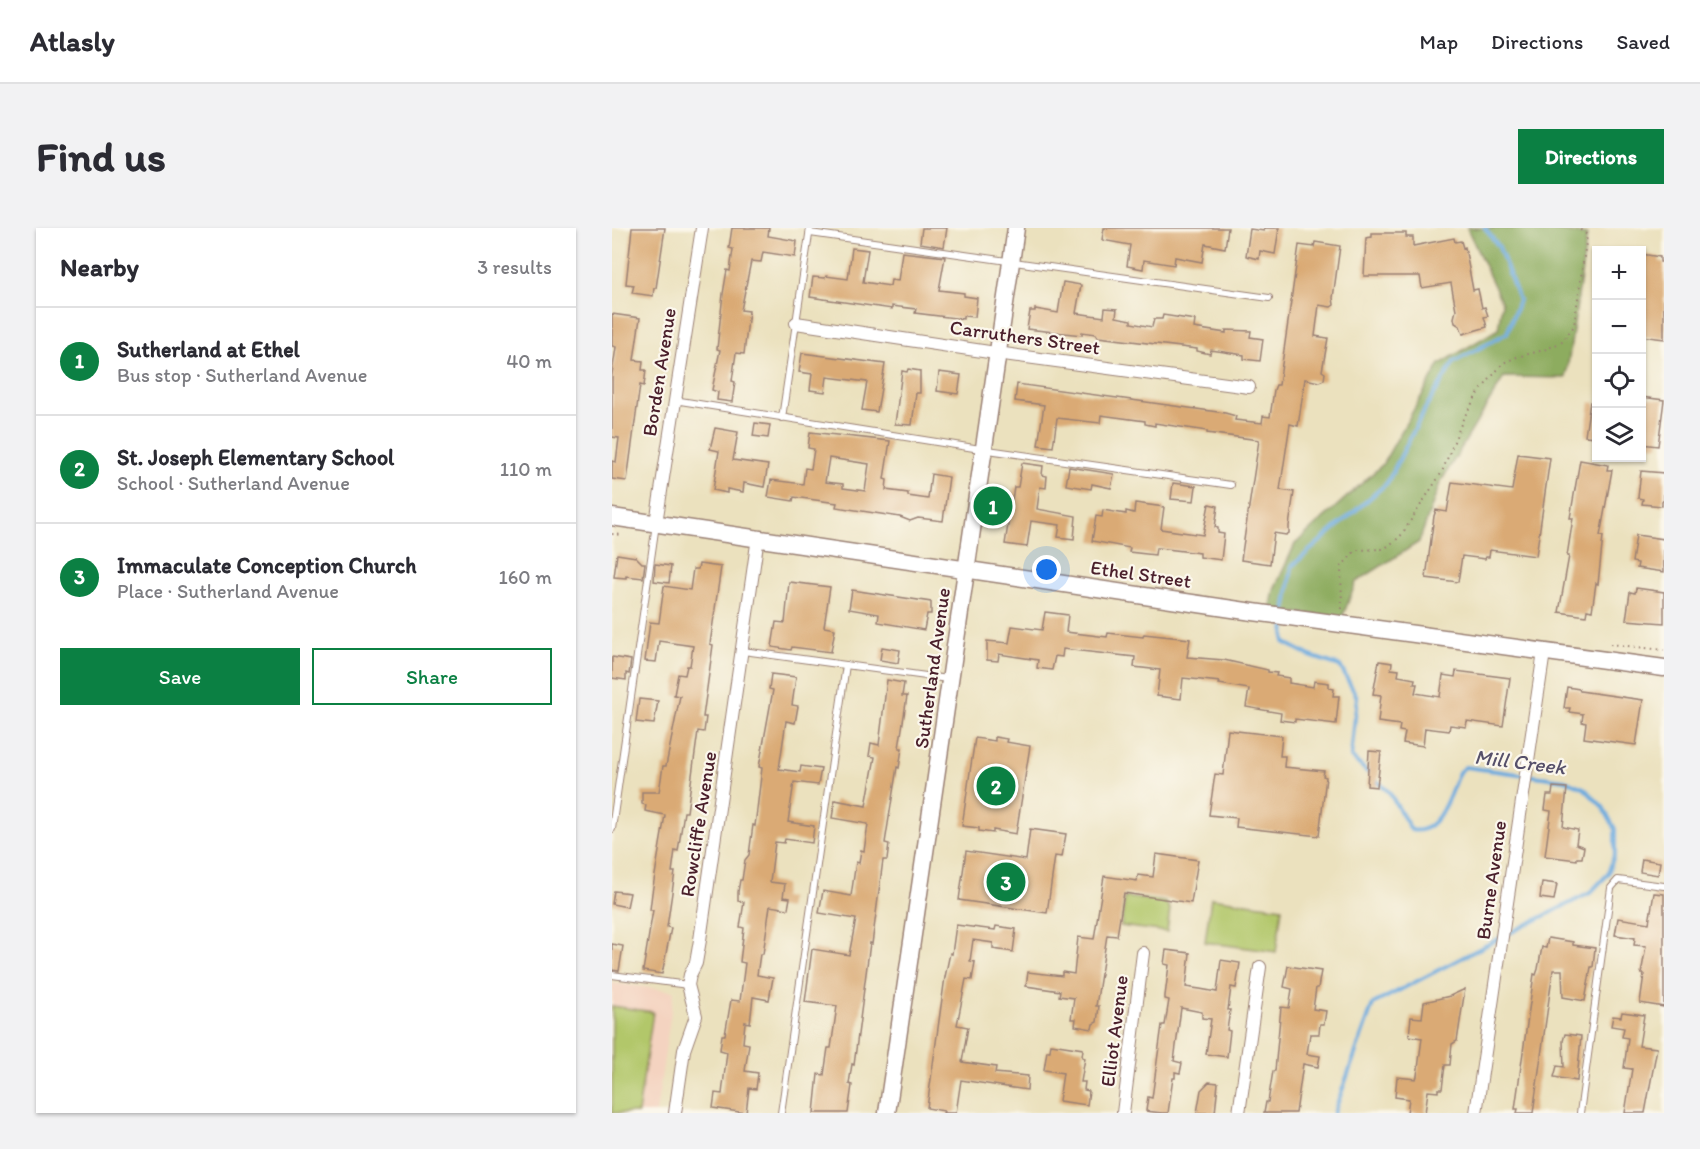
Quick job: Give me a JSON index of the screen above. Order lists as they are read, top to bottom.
{
  "streets": {
    "street": [
      "Carruthers Street",
      "Borden Avenue",
      "Ethel Street",
      "Sutherland Avenue",
      "Rowcliffe Avenue",
      "Burne Avenue",
      "Elliot Avenue"
    ]
  },
  "crossings": [
    ["Carruthers Street", "Sutherland Avenue"],
    ["Borden Avenue", "Ethel Street"],
    ["Ethel Street", "Sutherland Avenue"],
    ["Ethel Street", "Rowcliffe Avenue"],
    ["Ethel Street", "Burne Avenue"]
  ],
  "water": ["Mill Creek"],
  "page": {
    "header": "Atlasly",
    "nav": ["Map", "Directions", "Saved"],
    "buttons": [
      "Directions",
      ["Save", "Share"]
    ],
    "title": "Find us",
    "heading": ["Nearby", "3 results"],
    "map_buttons": ["+", "−"],
    "list": [
      {
        "mark": "1",
        "name": "Sutherland at Ethel",
        "note": "Bus stop · Sutherland Avenue",
        "value": "40 m"
      },
      {
        "mark": "2",
        "name": "St. Joseph Elementary School",
        "note": "School · Sutherland Avenue",
        "value": "110 m"
      },
      {
        "mark": "3",
        "name": "Immaculate Conception Church",
        "note": "Place · Sutherland Avenue",
        "value": "160 m"
      }
    ],
    "pins": ["1", "2", "3"]
  }
}
